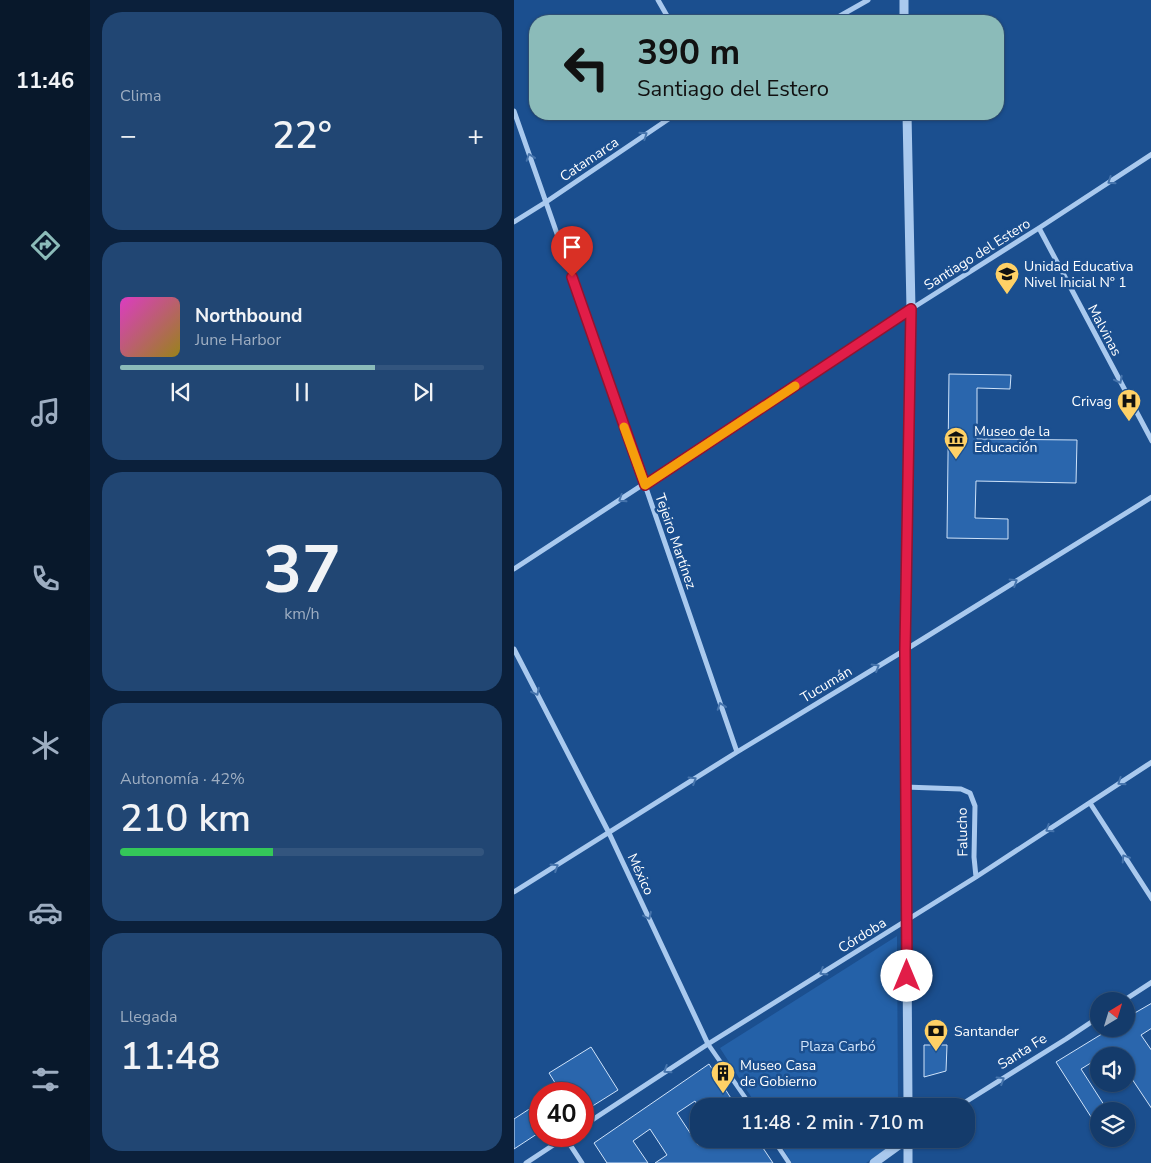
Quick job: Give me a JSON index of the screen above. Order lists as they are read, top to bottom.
{
  "streets": {
    "street": [
      "Catamarca",
      "Santiago del Estero",
      "Malvinas",
      "Tejeiro Martínez",
      "Tucumán",
      "Falucho",
      "México",
      "Córdoba",
      "Santa Fe"
    ]
  },
  "crossings": [
    ["Catamarca", "Tejeiro Martínez"],
    ["Santiago del Estero", "Malvinas"],
    ["Santiago del Estero", "Tejeiro Martínez"],
    ["Tejeiro Martínez", "Tucumán"],
    ["Tucumán", "México"],
    ["Falucho", "Córdoba"],
    ["México", "Córdoba"]
  ],
  "one_way": [
    "Catamarca",
    "Santiago del Estero",
    "Malvinas",
    "Tejeiro Martínez",
    "Tucumán",
    "México",
    "Córdoba",
    "Santa Fe"
  ],
  "parks": ["Plaza Carbó"],
  "places": {
    "school or university": ["Unidad Educativa Nivel Inicial Nº 1"],
    "hospital": ["Crivag"],
    "museum": ["Museo de la Educación"],
    "bank": ["Santander"],
    "building": ["Museo Casa de Gobierno"]
  },
  "north": "top right",
  "page": {
    "tabs": "11:46",
    "tile": [
      "Clima",
      ["37", "km/h"],
      ["Autonomía · 42%", "210 km"],
      ["Llegada", "11:48"]
    ],
    "turn": ["390 m", "Santiago del Estero"],
    "heat": ["−", "22°", "+"],
    "song": ["Northbound", "June Harbor"],
    "limit": "40",
    "trip": "11:48 · 2 min · 710 m"
  }
}
